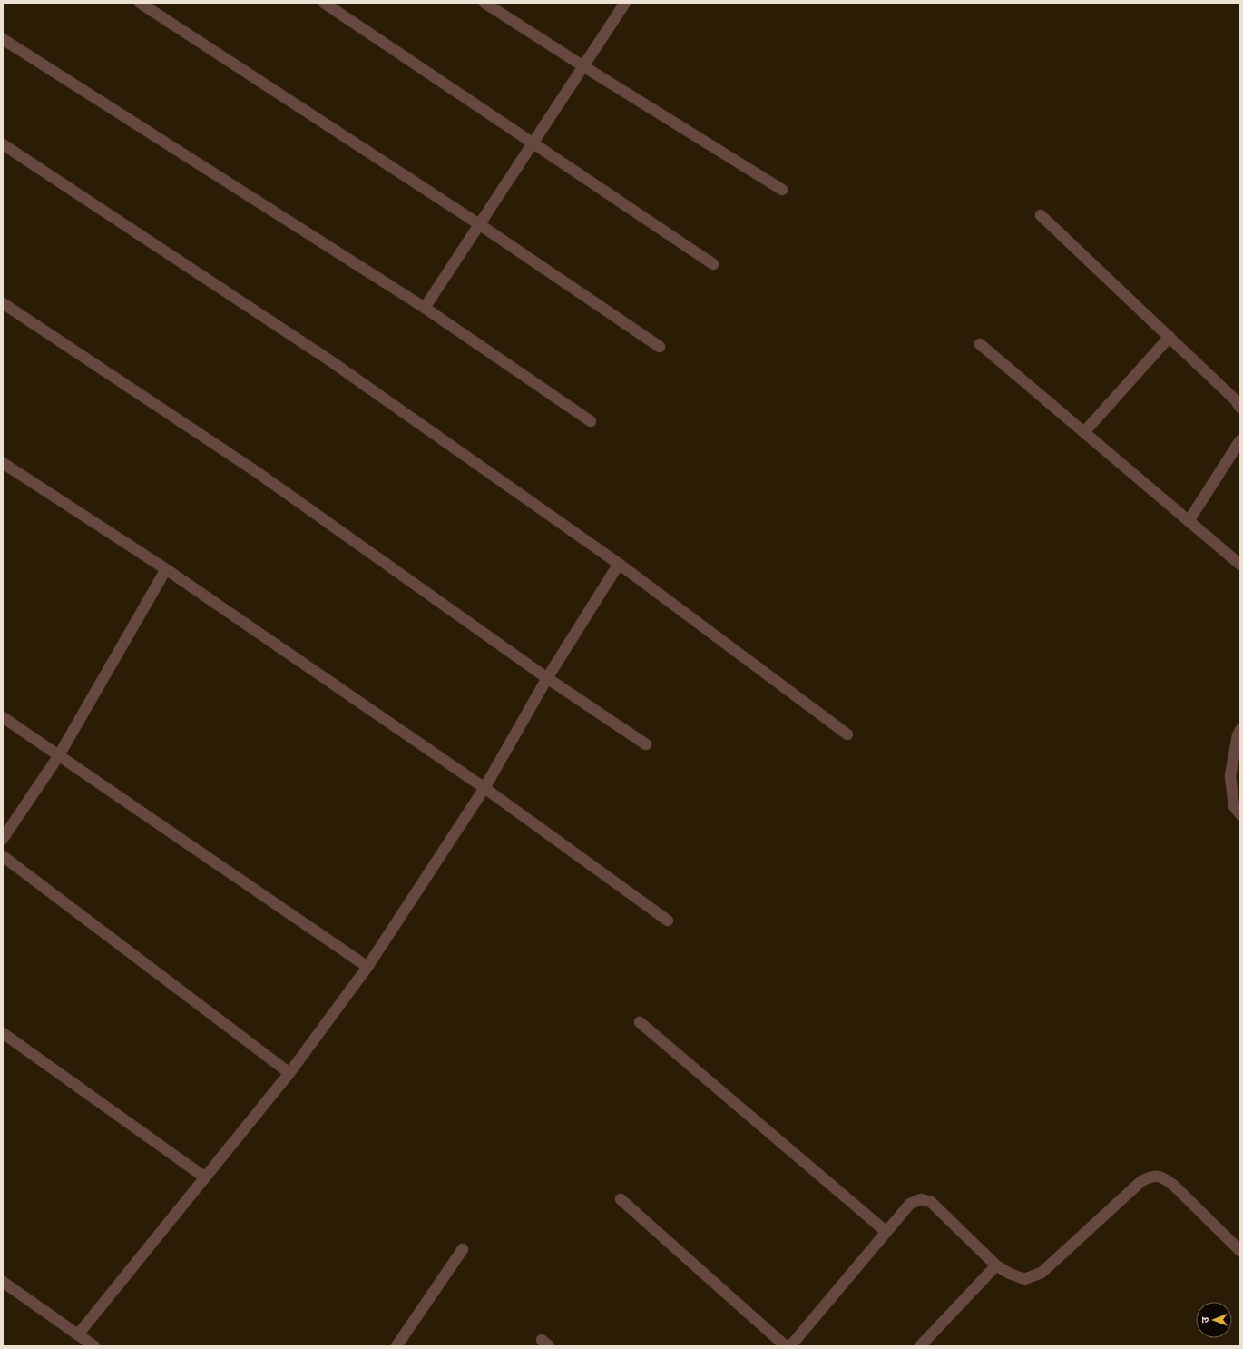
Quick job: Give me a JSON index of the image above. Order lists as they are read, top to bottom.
{
  "north": "left"
}
